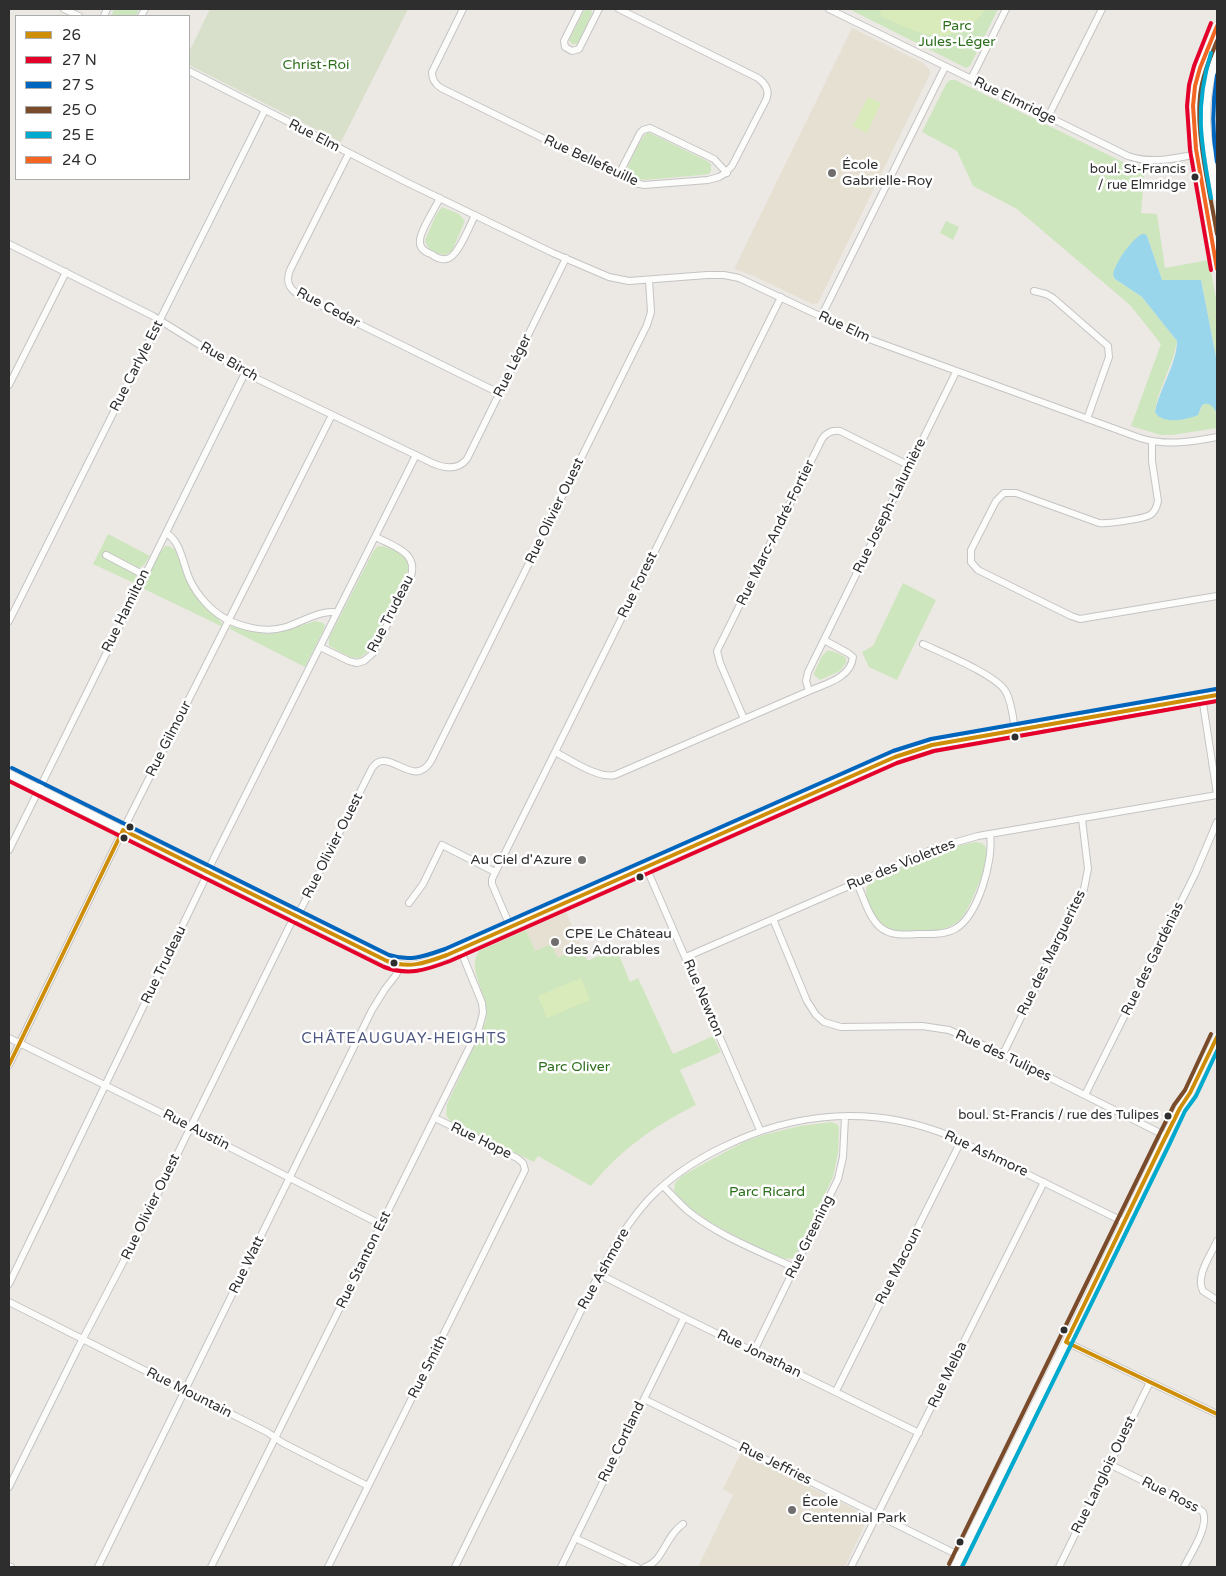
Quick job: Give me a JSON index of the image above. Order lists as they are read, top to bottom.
{
  "streets": {
    "street": [
      "Rue Elmridge",
      "Rue Elm",
      "Rue Bellefeuille",
      "Rue Cedar",
      "Rue Birch",
      "Rue Carlyle Est",
      "Rue Léger",
      "Rue Joseph-Lalumière",
      "Rue Olivier Ouest",
      "Rue Marc-André-Fortier",
      "Rue Forest",
      "Rue Hamilton",
      "Rue Trudeau",
      "Rue Gilmour",
      "Rue des Violettes",
      "Rue des Marguerites",
      "Rue des Gardénias",
      "Rue Newton",
      "Rue des Tulipes",
      "Rue Austin",
      "Rue Hope",
      "Rue Ashmore",
      "Rue Greening",
      "Rue Stanton Est",
      "Rue Watt",
      "Rue Macoun",
      "Rue Jonathan",
      "Rue Smith",
      "Rue Melba",
      "Rue Mountain",
      "Rue Cortland",
      "Rue Jeffries",
      "Rue Langlois Ouest",
      "Rue Ross"
    ]
  },
  "crossings": [
    ["Rue Elm", "Rue Cedar"],
    ["Rue Elm", "Rue Carlyle Est"],
    ["Rue Elm", "Rue Léger"],
    ["Rue Elm", "Rue Joseph-Lalumière"],
    ["Rue Elm", "Rue Olivier Ouest"],
    ["Rue Elm", "Rue Forest"],
    ["Rue Cedar", "Rue Léger"],
    ["Rue Birch", "Rue Carlyle Est"],
    ["Rue Birch", "Rue Léger"],
    ["Rue Birch", "Rue Hamilton"],
    ["Rue Birch", "Rue Trudeau"],
    ["Rue Birch", "Rue Gilmour"],
    ["Rue Joseph-Lalumière", "Rue Marc-André-Fortier"],
    ["Rue Olivier Ouest", "Rue Austin"],
    ["Rue Olivier Ouest", "Rue Mountain"],
    ["Rue Trudeau", "Rue Austin"],
    ["Rue Gilmour", "Rue Austin"],
    ["Rue des Violettes", "Rue des Marguerites"],
    ["Rue des Violettes", "Rue Newton"],
    ["Rue des Violettes", "Rue des Tulipes"],
    ["Rue des Marguerites", "Rue des Tulipes"],
    ["Rue des Gardénias", "Rue des Tulipes"],
    ["Rue Newton", "Rue Ashmore"],
    ["Rue Austin", "Rue Stanton Est"],
    ["Rue Austin", "Rue Watt"],
    ["Rue Hope", "Rue Stanton Est"],
    ["Rue Hope", "Rue Smith"],
    ["Rue Ashmore", "Rue Greening"],
    ["Rue Ashmore", "Rue Macoun"],
    ["Rue Ashmore", "Rue Jonathan"],
    ["Rue Ashmore", "Rue Melba"],
    ["Rue Greening", "Rue Jonathan"],
    ["Rue Stanton Est", "Rue Mountain"],
    ["Rue Watt", "Rue Mountain"],
    ["Rue Macoun", "Rue Jonathan"],
    ["Rue Jonathan", "Rue Melba"],
    ["Rue Jonathan", "Rue Cortland"],
    ["Rue Smith", "Rue Mountain"],
    ["Rue Melba", "Rue Jeffries"],
    ["Rue Cortland", "Rue Jeffries"],
    ["Rue Langlois Ouest", "Rue Ross"]
  ],
  "districts": ["CHÂTEAUGUAY-HEIGHTS"],
  "parks": [
    "Parc Jules-Léger",
    "Christ-Roi",
    "Parc Oliver",
    "Parc Ricard"
  ],
  "places": [
    "École Gabrielle-Roy",
    "boul. St-Francis / rue Elmridge",
    "Au Ciel d'Azure",
    "CPE Le Château des Adorables",
    "boul. St-Francis / rue des Tulipes",
    "École Centennial Park"
  ],
  "lines": ["transit line 26"],
  "legend": [
    "26",
    "27 N",
    "27 S",
    "25 O",
    "25 E",
    "24 O"
  ]
}
